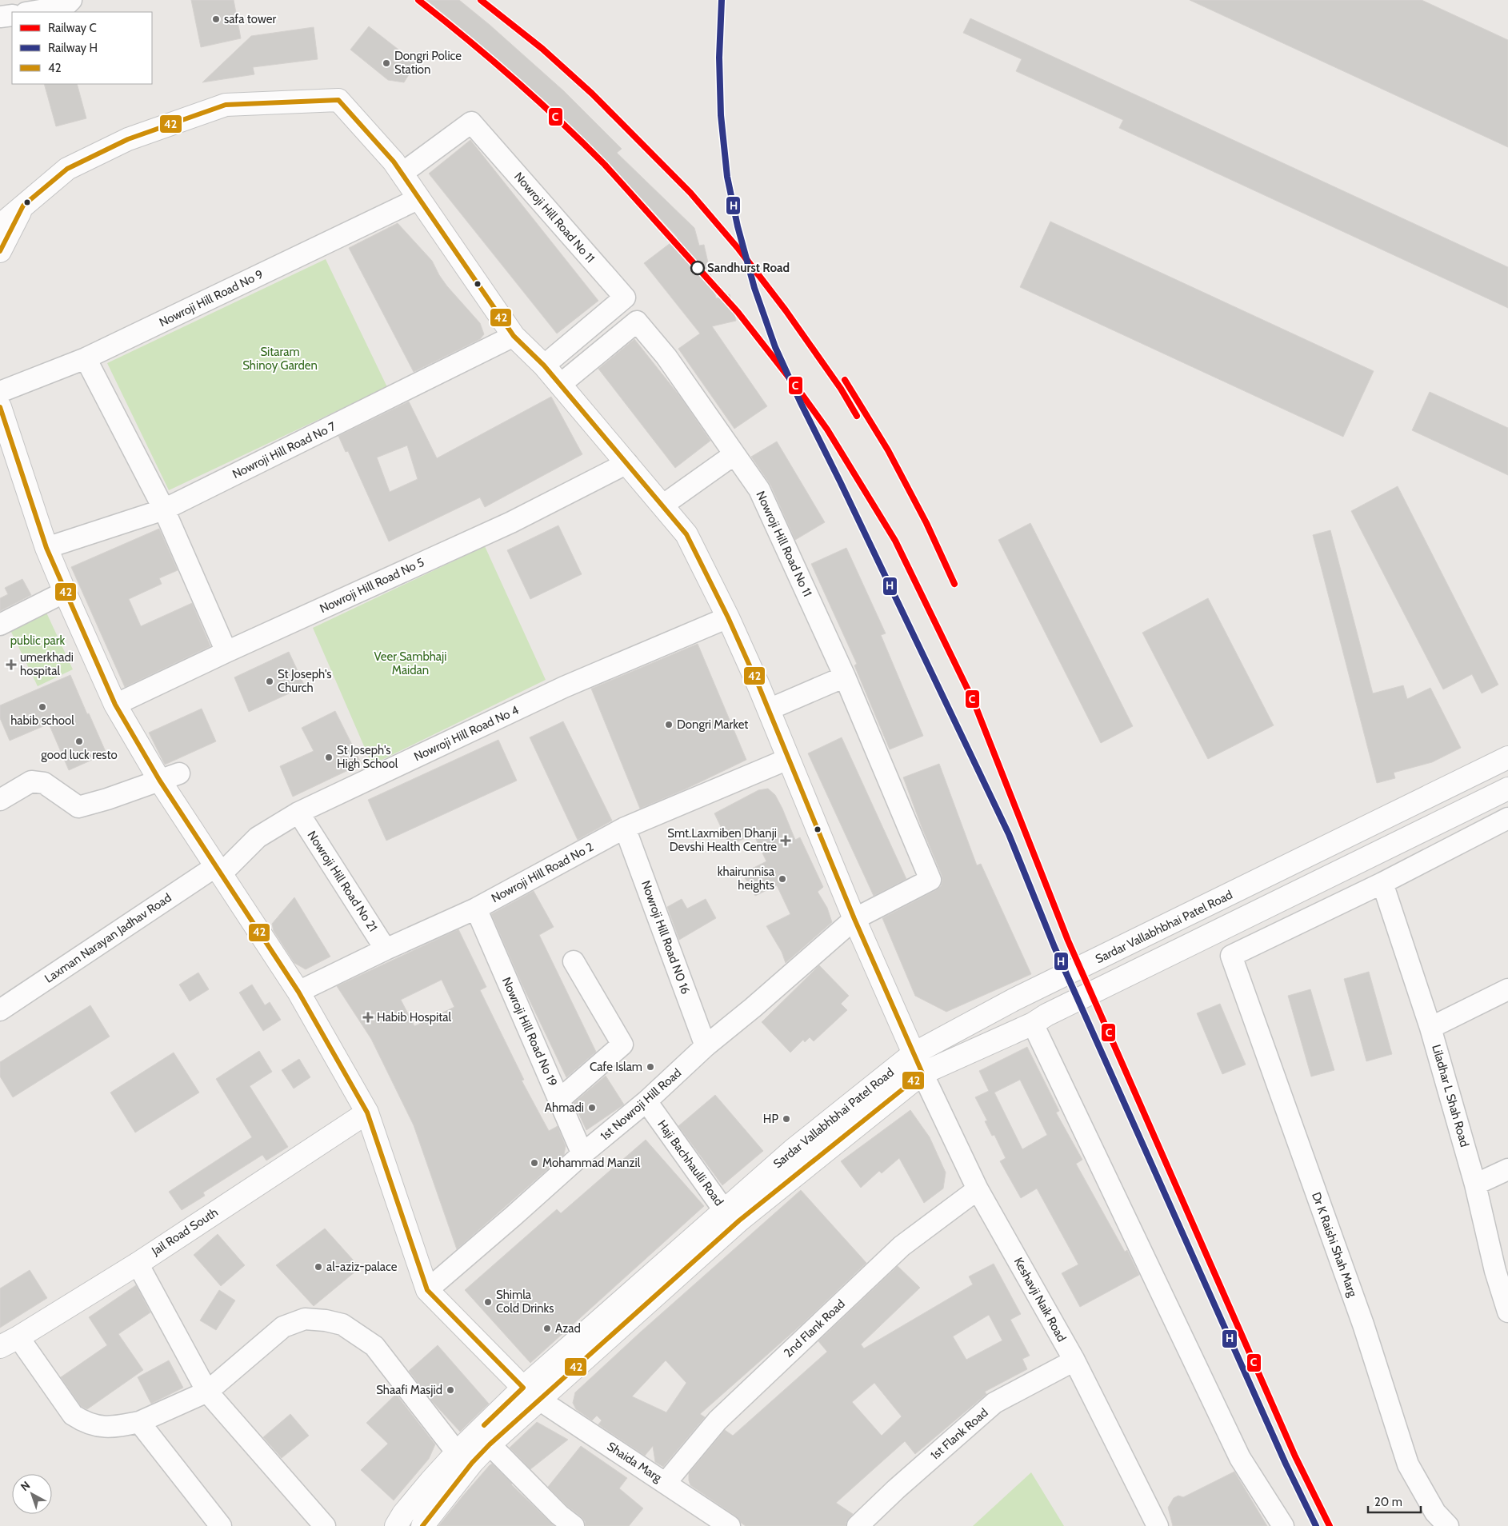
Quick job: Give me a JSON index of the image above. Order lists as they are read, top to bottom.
{
  "streets": {
    "street": [
      "Nowroji Hill Road No 11",
      "Nowroji Hill Road No 9",
      "Nowroji Hill Road No 7",
      "Nowroji Hill Road No 5",
      "Nowroji Hill Road No 4",
      "Nowroji Hill Road No 2",
      "Nowroji Hill Road No 21",
      "Sardar Vallabhbhai Patel Road",
      "Nowroji Hill Road N0 16",
      "Laxman Narayan Jadhav Road",
      "Nowroji Hill Road No 19",
      "Liladhar L Shah Road",
      "1st Nowroji Hill Road",
      "Haji Bachhaulli Road",
      "Jail Road South",
      "Dr K Raishi Shah Marg",
      "Keshavji Naik Road",
      "2nd Flank Road",
      "1st Flank Road",
      "Shaida Marg"
    ]
  },
  "crossings": [
    ["Nowroji Hill Road No 11", "1st Nowroji Hill Road"],
    ["Nowroji Hill Road No 4", "Nowroji Hill Road No 21"],
    ["Nowroji Hill Road No 4", "Laxman Narayan Jadhav Road"],
    ["Nowroji Hill Road No 2", "Nowroji Hill Road No 21"],
    ["Nowroji Hill Road No 2", "Nowroji Hill Road N0 16"],
    ["Nowroji Hill Road No 2", "Nowroji Hill Road No 19"],
    ["Sardar Vallabhbhai Patel Road", "Haji Bachhaulli Road"],
    ["Sardar Vallabhbhai Patel Road", "Keshavji Naik Road"],
    ["Sardar Vallabhbhai Patel Road", "Shaida Marg"],
    ["Nowroji Hill Road N0 16", "1st Nowroji Hill Road"],
    ["Nowroji Hill Road No 19", "1st Nowroji Hill Road"],
    ["Liladhar L Shah Road", "Dr K Raishi Shah Marg"],
    ["1st Nowroji Hill Road", "Haji Bachhaulli Road"],
    ["Keshavji Naik Road", "2nd Flank Road"],
    ["Keshavji Naik Road", "1st Flank Road"],
    ["2nd Flank Road", "Shaida Marg"]
  ],
  "parks": ["Sitaram Shinoy Garden", "public park", "Veer Sambhaji Maidan"],
  "places": {
    "other": [
      "safa tower",
      "Dongri Police Station",
      "Sandhurst Road",
      "St Joseph's Church",
      "habib school",
      "Dongri Market",
      "good luck resto",
      "St Joseph's High School",
      "khairunnisa heights",
      "Cafe Islam",
      "Ahmadi",
      "HP",
      "Mohammad Manzil",
      "al-aziz-palace",
      "Shimla Cold Drinks",
      "Azad",
      "Shaafi Masjid"
    ],
    "health": ["umerkhadi hospital", "Smt.Laxmiben Dhanji Devshi Health Centre", "Habib Hospital"]
  },
  "lines": ["rail line C", "rail line H", "transit line 42"],
  "legend": ["Railway C", "Railway H", "42"],
  "scale_bar": "20 m",
  "north": "top left"
}
